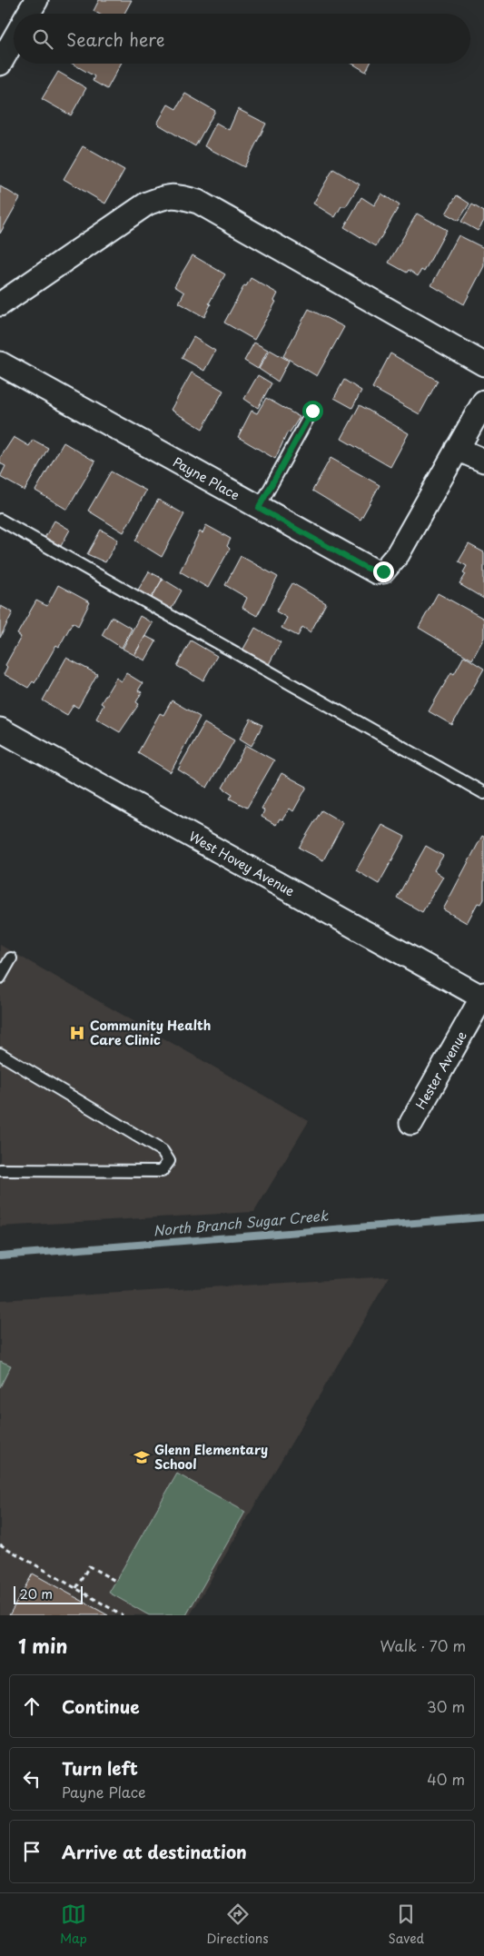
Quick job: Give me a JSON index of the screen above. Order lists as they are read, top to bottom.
{
  "streets": {
    "street": ["Payne Place", "West Hovey Avenue", "Hester Avenue"]
  },
  "crossings": [
    ["West Hovey Avenue", "Hester Avenue"]
  ],
  "water": ["North Branch Sugar Creek"],
  "places": {
    "hospital": ["Community Health Care Clinic"],
    "school or university": ["Glenn Elementary School"]
  },
  "scale_bar": "20 m",
  "page": {
    "search": "Search here",
    "scale": "20 m",
    "heading": ["1 min", "Walk · 70 m"],
    "list": [
      ["Continue", "30 m"],
      ["Turn left", "Payne Place", "40 m"],
      "Arrive at destination"
    ],
    "nav": ["Map", "Directions", "Saved"]
  }
}
